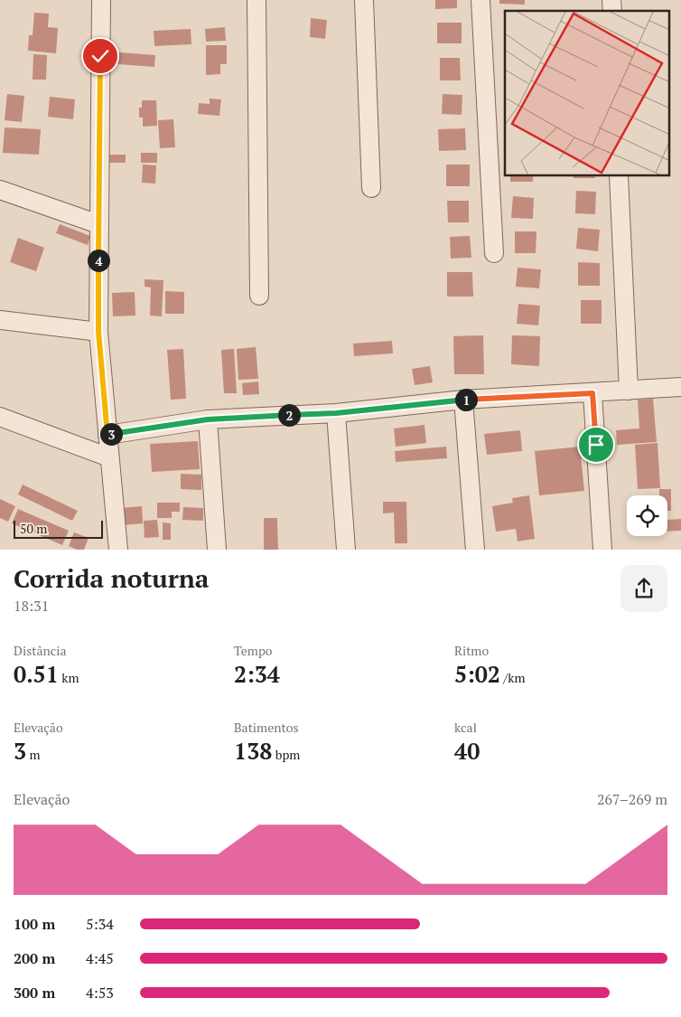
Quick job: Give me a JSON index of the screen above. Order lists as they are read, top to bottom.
{
  "scale_bar": "50 m",
  "page": {
    "pins": [
      "4",
      "1",
      "2",
      "3"
    ],
    "scale": "50 m",
    "heading": ["Corrida noturna", "18:31"],
    "stats": [
      ["Distância", "0.51 km"],
      ["Tempo", "2:34"],
      ["Ritmo", "5:02 /km"],
      ["Elevação", "3 m"],
      ["Batimentos", "138 bpm"],
      ["kcal", "40"]
    ],
    "chart": ["Elevação", "267–269 m"],
    "list": [
      {
        "name": "100 m",
        "note": "5:34"
      },
      {
        "name": "200 m",
        "note": "4:45"
      },
      {
        "name": "300 m",
        "note": "4:53"
      }
    ]
  }
}
